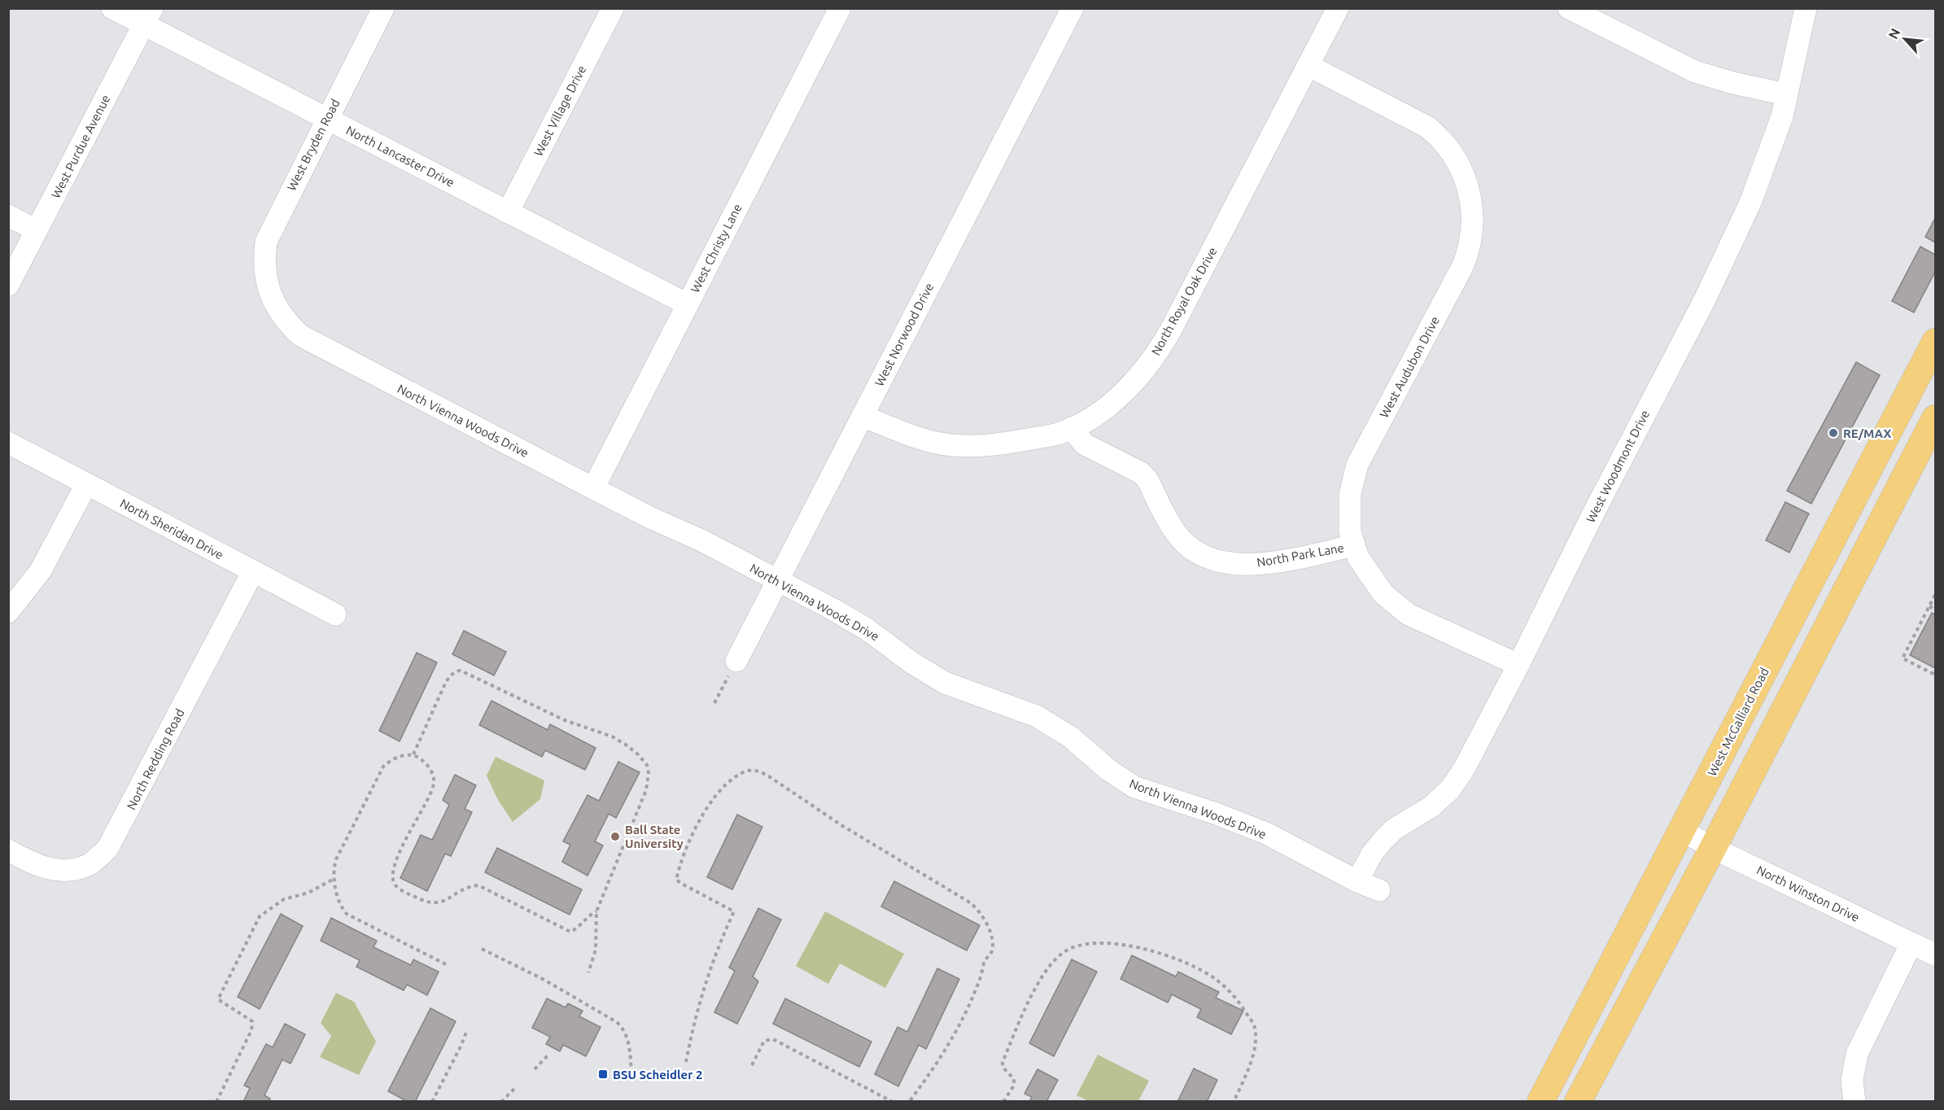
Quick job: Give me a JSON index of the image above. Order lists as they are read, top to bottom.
{
  "streets": {
    "main road": ["West McGalliard Road"],
    "street": [
      "West Village Drive",
      "West Bryden Road",
      "West Purdue Avenue",
      "North Lancaster Drive",
      "West Christy Lane",
      "North Royal Oak Drive",
      "West Norwood Drive",
      "West Audubon Drive",
      "North Vienna Woods Drive",
      "West Woodmont Drive",
      "North Sheridan Drive",
      "North Park Lane",
      "North Redding Road",
      "North Winston Drive"
    ]
  },
  "crossings": [
    ["West Village Drive", "North Lancaster Drive"],
    ["West Bryden Road", "North Lancaster Drive"],
    ["West Bryden Road", "North Vienna Woods Drive"],
    ["West Purdue Avenue", "North Lancaster Drive"],
    ["North Lancaster Drive", "West Christy Lane"],
    ["West Christy Lane", "North Vienna Woods Drive"],
    ["North Royal Oak Drive", "West Norwood Drive"],
    ["North Royal Oak Drive", "West Audubon Drive"],
    ["North Royal Oak Drive", "North Park Lane"],
    ["West Norwood Drive", "North Vienna Woods Drive"],
    ["West Audubon Drive", "West Woodmont Drive"],
    ["West Audubon Drive", "North Park Lane"],
    ["North Vienna Woods Drive", "West Woodmont Drive"],
    ["North Sheridan Drive", "North Redding Road"],
    ["West McGalliard Road", "North Winston Drive"]
  ],
  "places": {
    "other": ["RE/MAX", "Ball State University"],
    "transit": ["BSU Scheidler 2"]
  },
  "north": "top left"
}
